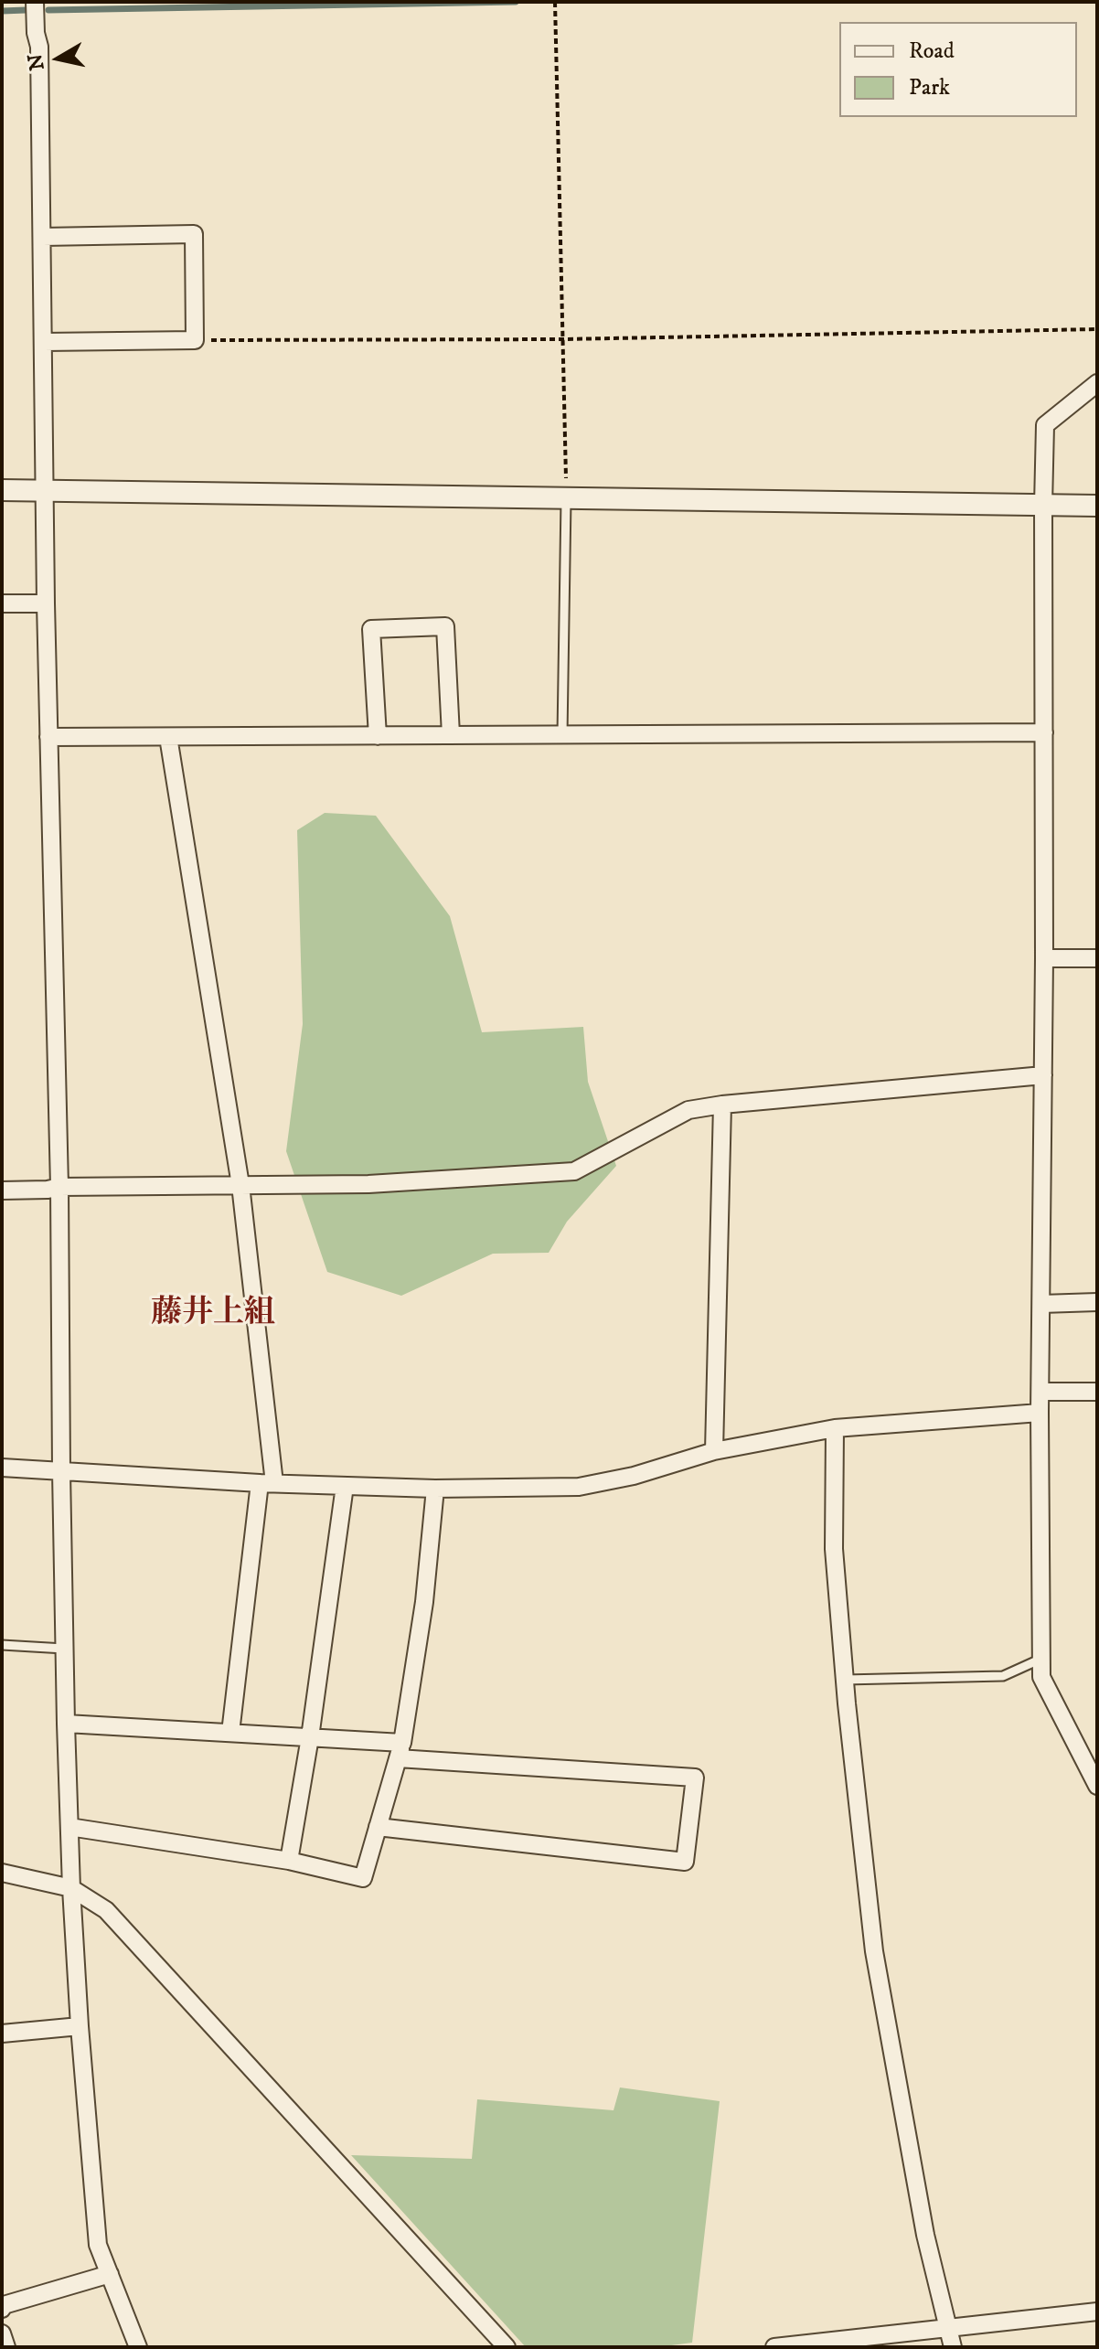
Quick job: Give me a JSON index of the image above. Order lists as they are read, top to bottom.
{
  "districts": ["藤井上組"],
  "legend": ["Road", "Park"],
  "north": "left"
}
